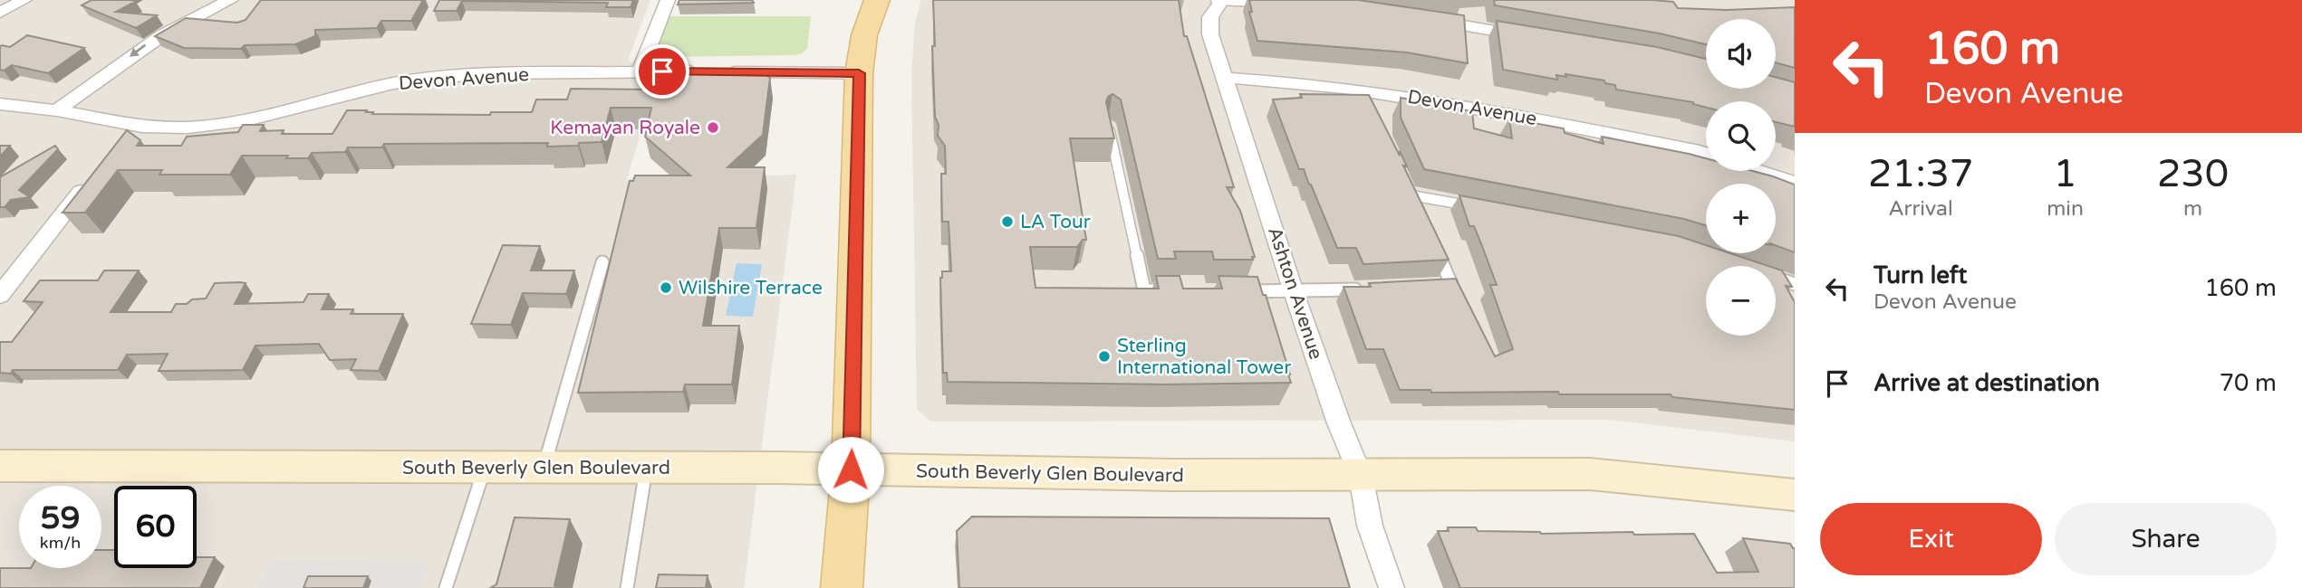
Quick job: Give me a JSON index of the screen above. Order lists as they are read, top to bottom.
{
  "streets": {
    "main road": ["South Beverly Glen Boulevard"],
    "street": ["Devon Avenue", "Ashton Avenue"]
  },
  "crossings": [
    ["Devon Avenue", "Ashton Avenue"],
    ["Ashton Avenue", "South Beverly Glen Boulevard"]
  ],
  "places": [
    "Kemayan Royale",
    "LA Tour",
    "Wilshire Terrace",
    "Sterling International Tower"
  ],
  "page": {
    "turn": ["160 m", "Devon Avenue"],
    "map_buttons": ["+", "−"],
    "eta": [
      "21:37",
      "Arrival",
      "1",
      "min",
      "230",
      "m"
    ],
    "list": [
      {
        "name": "Turn left",
        "note": "Devon Avenue",
        "value": "160 m"
      },
      {
        "name": "Arrive at destination",
        "value": "70 m"
      }
    ],
    "speed": "59 km/h",
    "limit": "60",
    "buttons": ["Exit", "Share"]
  }
}
